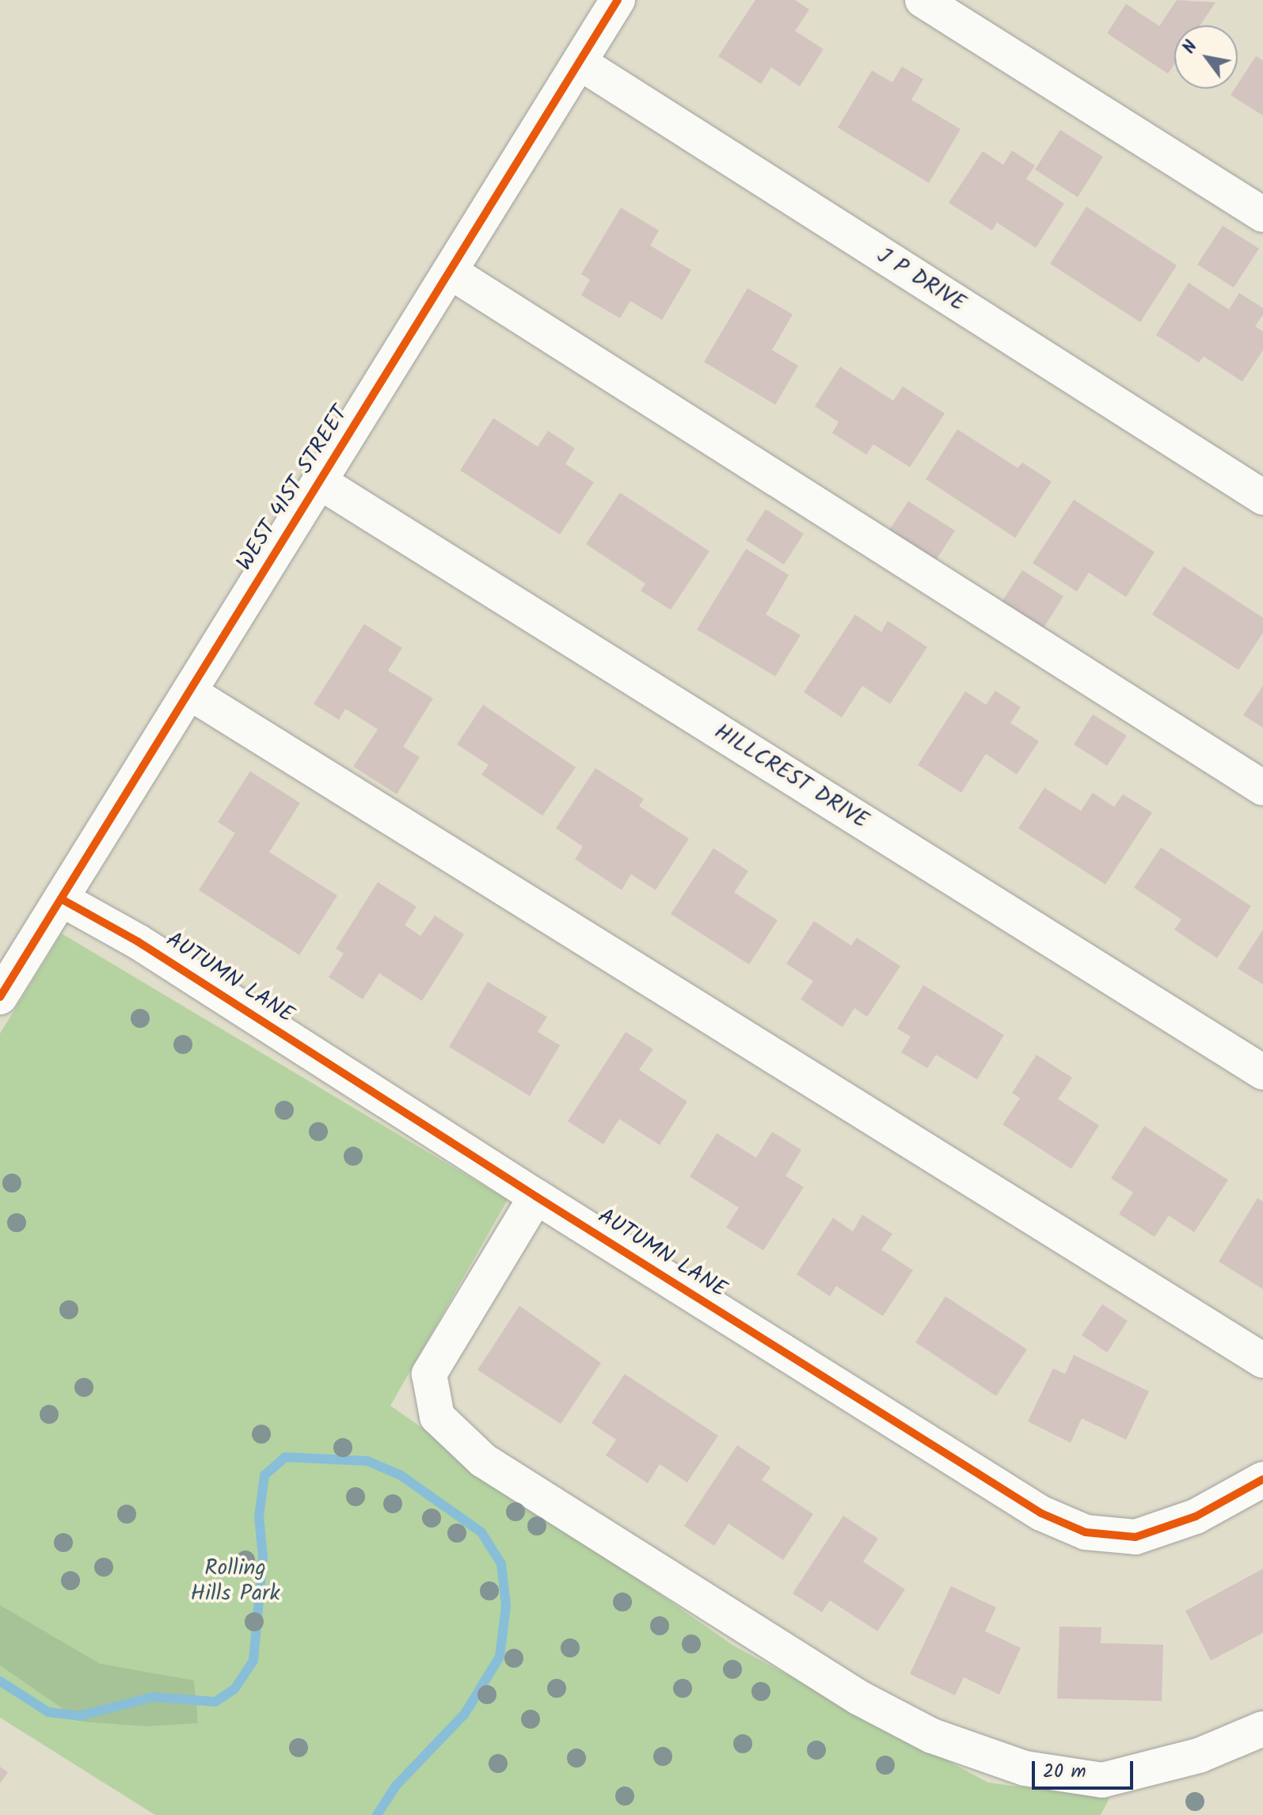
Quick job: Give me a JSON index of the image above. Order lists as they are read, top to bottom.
{
  "streets": {
    "street": [
      "J P DRIVE",
      "WEST 41ST STREET",
      "HILLCREST DRIVE",
      "AUTUMN LANE"
    ]
  },
  "crossings": [
    ["J P DRIVE", "WEST 41ST STREET"],
    ["WEST 41ST STREET", "HILLCREST DRIVE"],
    ["WEST 41ST STREET", "AUTUMN LANE"]
  ],
  "parks": ["Rolling Hills Park"],
  "scale_bar": "20 m",
  "north": "top left"
}
